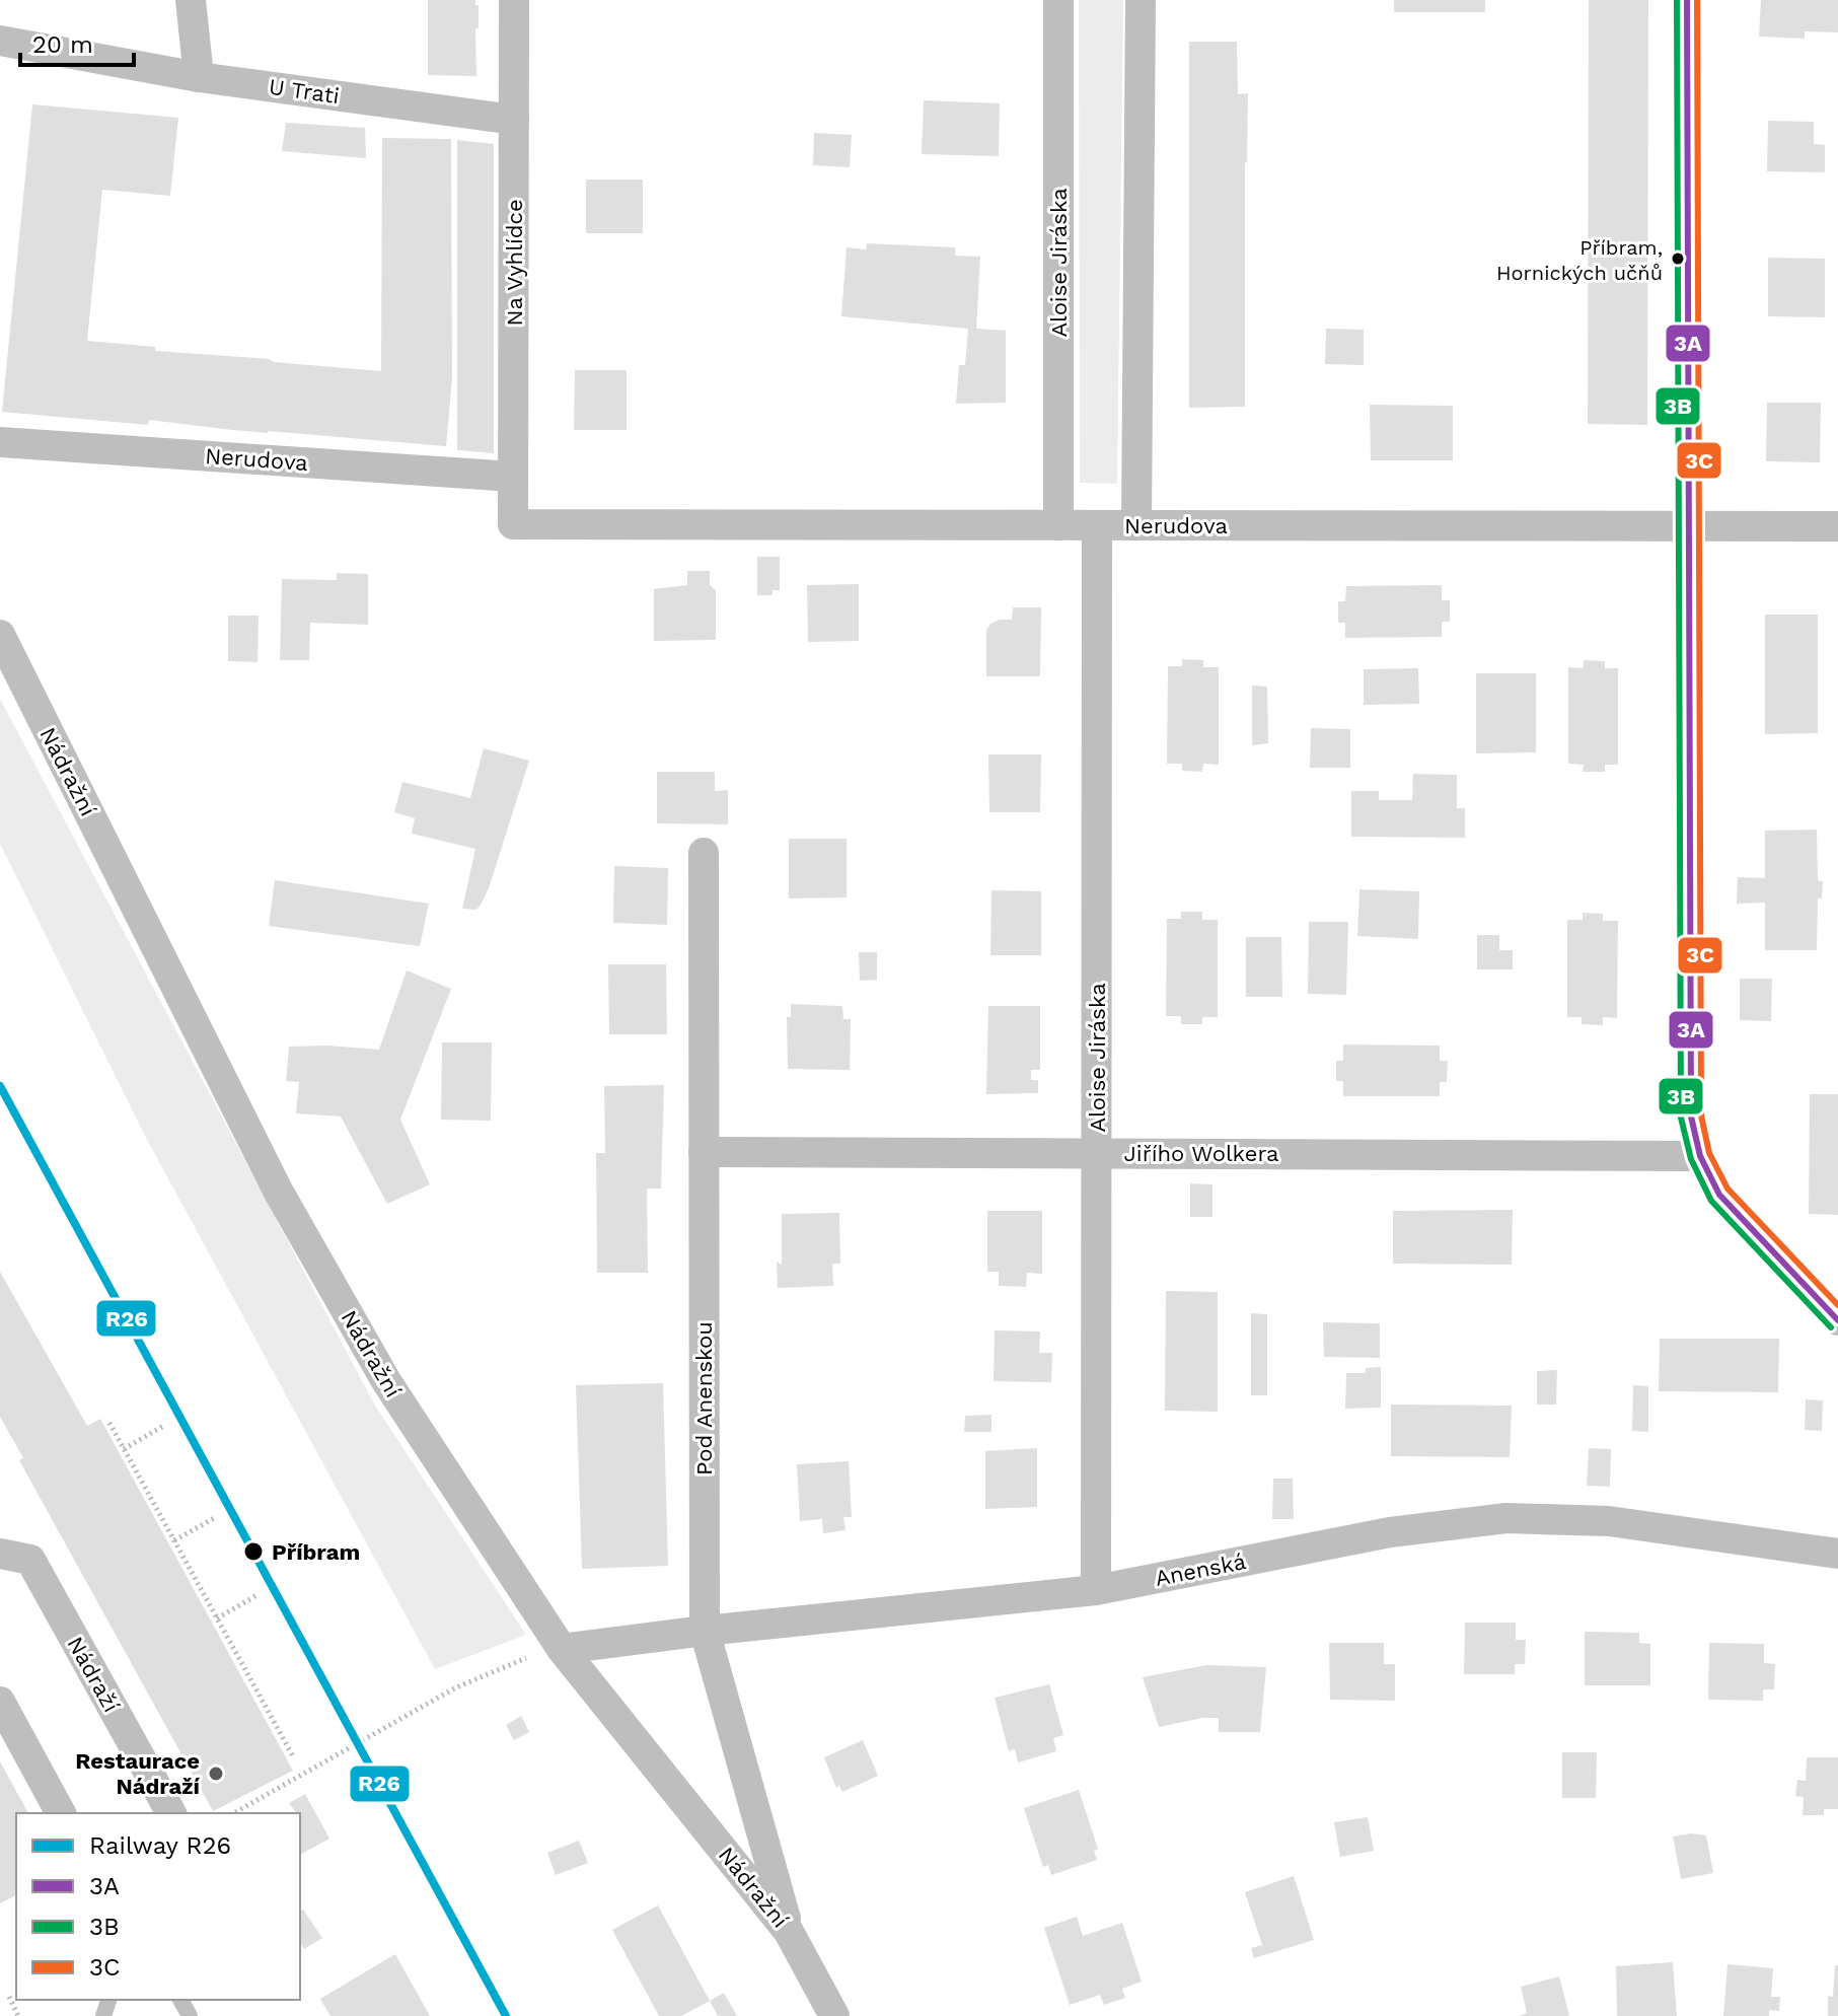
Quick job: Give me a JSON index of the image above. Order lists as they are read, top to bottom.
{
  "streets": {
    "street": [
      "U Trati",
      "Na Vyhlídce",
      "Aloise Jiráska",
      "Nerudova",
      "Nádražní",
      "Jiřího Wolkera",
      "Pod Anenskou",
      "Anenská",
      "Nádraží"
    ]
  },
  "crossings": [
    ["U Trati", "Na Vyhlídce"],
    ["Na Vyhlídce", "Nerudova"],
    ["Aloise Jiráska", "Nerudova"],
    ["Aloise Jiráska", "Jiřího Wolkera"],
    ["Aloise Jiráska", "Anenská"],
    ["Nádražní", "Pod Anenskou"],
    ["Nádražní", "Anenská"],
    ["Jiřího Wolkera", "Pod Anenskou"],
    ["Pod Anenskou", "Anenská"]
  ],
  "places": ["Příbram, Hornických učňů", "Příbram", "Restaurace Nádraží"],
  "lines": [
    "transit line 3A",
    "transit line 3B",
    "transit line 3C",
    "rail line R26"
  ],
  "legend": [
    "Railway R26",
    "3A",
    "3B",
    "3C"
  ],
  "scale_bar": "20 m"
}
